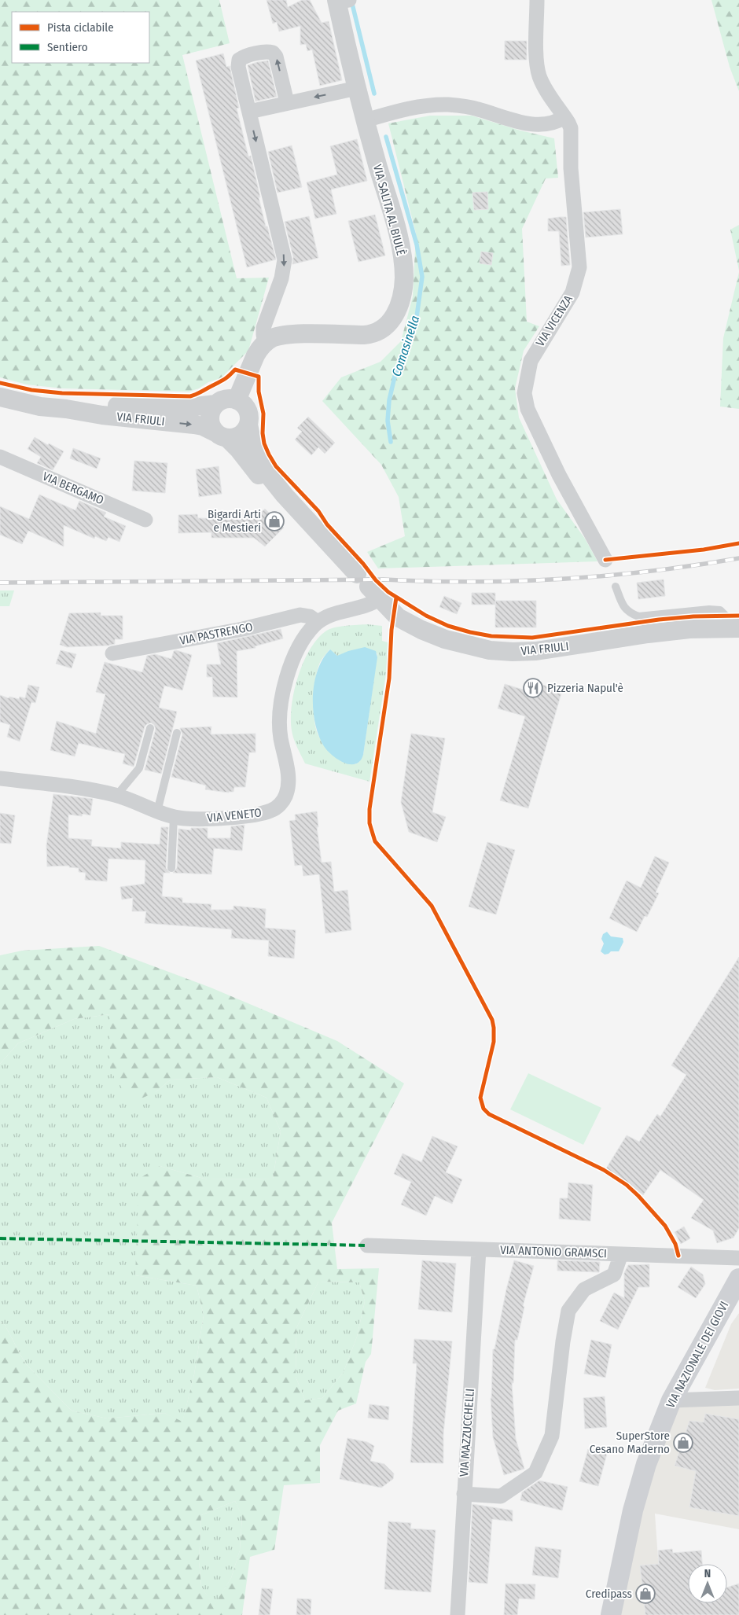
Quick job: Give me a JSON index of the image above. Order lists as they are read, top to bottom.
{
  "streets": {
    "main road": ["VIA NAZIONALE DEI GIOVI"],
    "street": [
      "VIA SALITA AL BIULÈ",
      "VIA VICENZA",
      "VIA FRIULI",
      "VIA BERGAMO",
      "VIA PASTRENGO",
      "VIA VENETO",
      "VIA ANTONIO GRAMSCI",
      "VIA MAZZUCCHELLI"
    ]
  },
  "crossings": [
    ["VIA FRIULI", "VIA VENETO"],
    ["VIA PASTRENGO", "VIA VENETO"],
    ["VIA ANTONIO GRAMSCI", "VIA MAZZUCCHELLI"]
  ],
  "water": ["Comasinella"],
  "places": {
    "shop": ["Bigardi Arti e Mestieri", "SuperStore Cesano Maderno", "Credipass"],
    "restaurant": ["Pizzeria Napul'è"]
  },
  "legend": ["Pista ciclabile", "Sentiero"],
  "north": "top"
}
